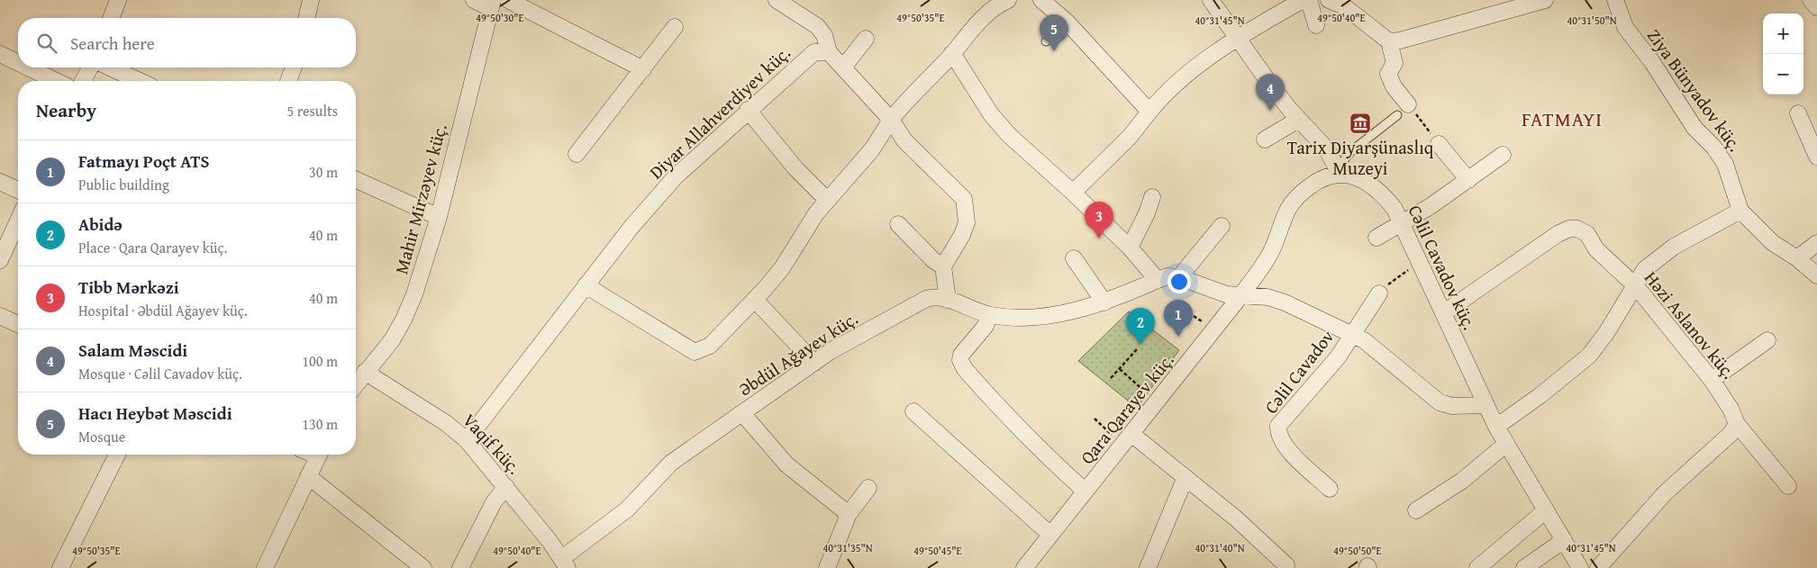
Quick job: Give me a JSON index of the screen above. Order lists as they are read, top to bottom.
{
  "streets": {
    "street": [
      "Ziya Bünyadov küç.",
      "Diyar Allahverdiyev küç.",
      "Mahir Mirzəyev küç.",
      "Cəlil Cavadov küç.",
      "Həzi Aslanov küç.",
      "Əbdül Ağayev küç.",
      "Cəlil Cavadov",
      "Qara Qarayev küç.",
      "Vaqif küç."
    ]
  },
  "crossings": [
    ["Diyar Allahverdiyev küç.", "Vaqif küç."],
    ["Mahir Mirzəyev küç.", "Vaqif küç."],
    ["Cəlil Cavadov küç.", "Həzi Aslanov küç."],
    ["Cəlil Cavadov küç.", "Əbdül Ağayev küç."],
    ["Cəlil Cavadov küç.", "Qara Qarayev küç."],
    ["Əbdül Ağayev küç.", "Cəlil Cavadov"],
    ["Əbdül Ağayev küç.", "Qara Qarayev küç."],
    ["Əbdül Ağayev küç.", "Vaqif küç."]
  ],
  "districts": ["FATMAYI"],
  "places": {
    "museum": ["Tarix Diyarşünaslıq Muzeyi"]
  },
  "page": {
    "map_buttons": ["+", "−"],
    "pins": [
      "5",
      "4",
      "3",
      "1",
      "2"
    ],
    "search": "Search here",
    "heading": ["Nearby", "5 results"],
    "list": [
      {
        "mark": "1",
        "name": "Fatmayı Poçt ATS",
        "note": "Public building",
        "value": "30 m"
      },
      {
        "mark": "2",
        "name": "Abidə",
        "note": "Place · Qara Qarayev küç.",
        "value": "40 m"
      },
      {
        "mark": "3",
        "name": "Tibb Mərkəzi",
        "note": "Hospital · Əbdül Ağayev küç.",
        "value": "40 m"
      },
      {
        "mark": "4",
        "name": "Salam Məscidi",
        "note": "Mosque · Cəlil Cavadov küç.",
        "value": "100 m"
      },
      {
        "mark": "5",
        "name": "Hacı Heybət Məscidi",
        "note": "Mosque",
        "value": "130 m"
      }
    ]
  },
  "coordinates": [
    "49°50'30\"E",
    "49°50'35\"E",
    "49°50'40\"E",
    "40°31'45\"N",
    "40°31'50\"N",
    "40°31'35\"N",
    "40°31'40\"N",
    "49°50'45\"E",
    "49°50'50\"E"
  ]
}
